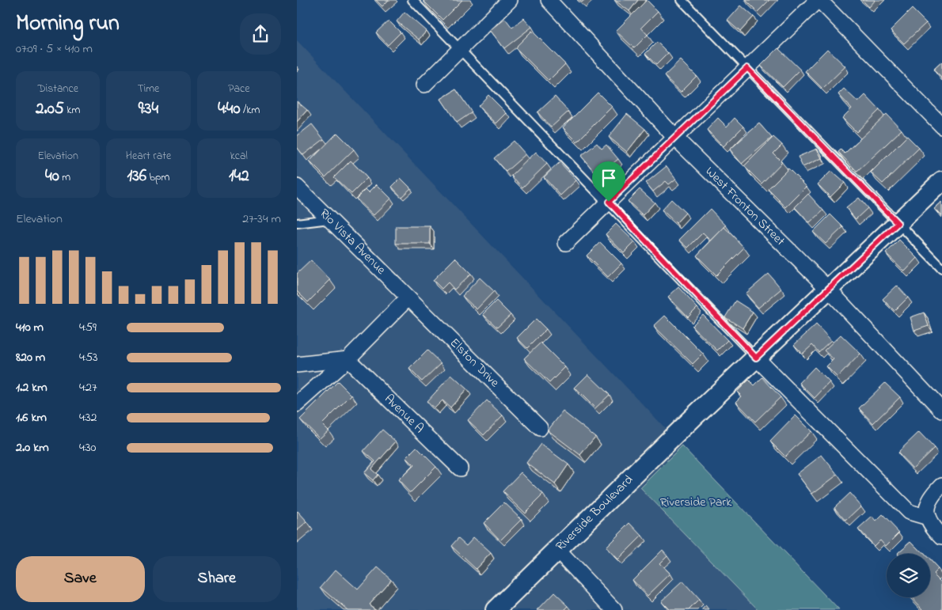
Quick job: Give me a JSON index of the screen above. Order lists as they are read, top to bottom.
{
  "streets": {
    "street": [
      "West Fronton Street",
      "Rio Vista Avenue",
      "Elston Drive",
      "Avenue A",
      "Riverside Boulevard"
    ]
  },
  "crossings": [
    ["West Fronton Street", "Riverside Boulevard"],
    ["Rio Vista Avenue", "Elston Drive"]
  ],
  "parks": ["Riverside Park"],
  "page": {
    "heading": ["Morning run", "07:09 · 5 × 410 m"],
    "stats": [
      ["Distance", "2.05 km"],
      ["Time", "9:34"],
      ["Pace", "4:40 /km"],
      ["Elevation", "40 m"],
      ["Heart rate", "136 bpm"],
      ["kcal", "142"]
    ],
    "chart": ["Elevation", "27–34 m"],
    "list": [
      {
        "name": "410 m",
        "note": "4:59"
      },
      {
        "name": "820 m",
        "note": "4:53"
      },
      {
        "name": "1.2 km",
        "note": "4:27"
      },
      {
        "name": "1.6 km",
        "note": "4:32"
      },
      {
        "name": "2.0 km",
        "note": "4:30"
      }
    ],
    "buttons": ["Save", "Share"]
  }
}
